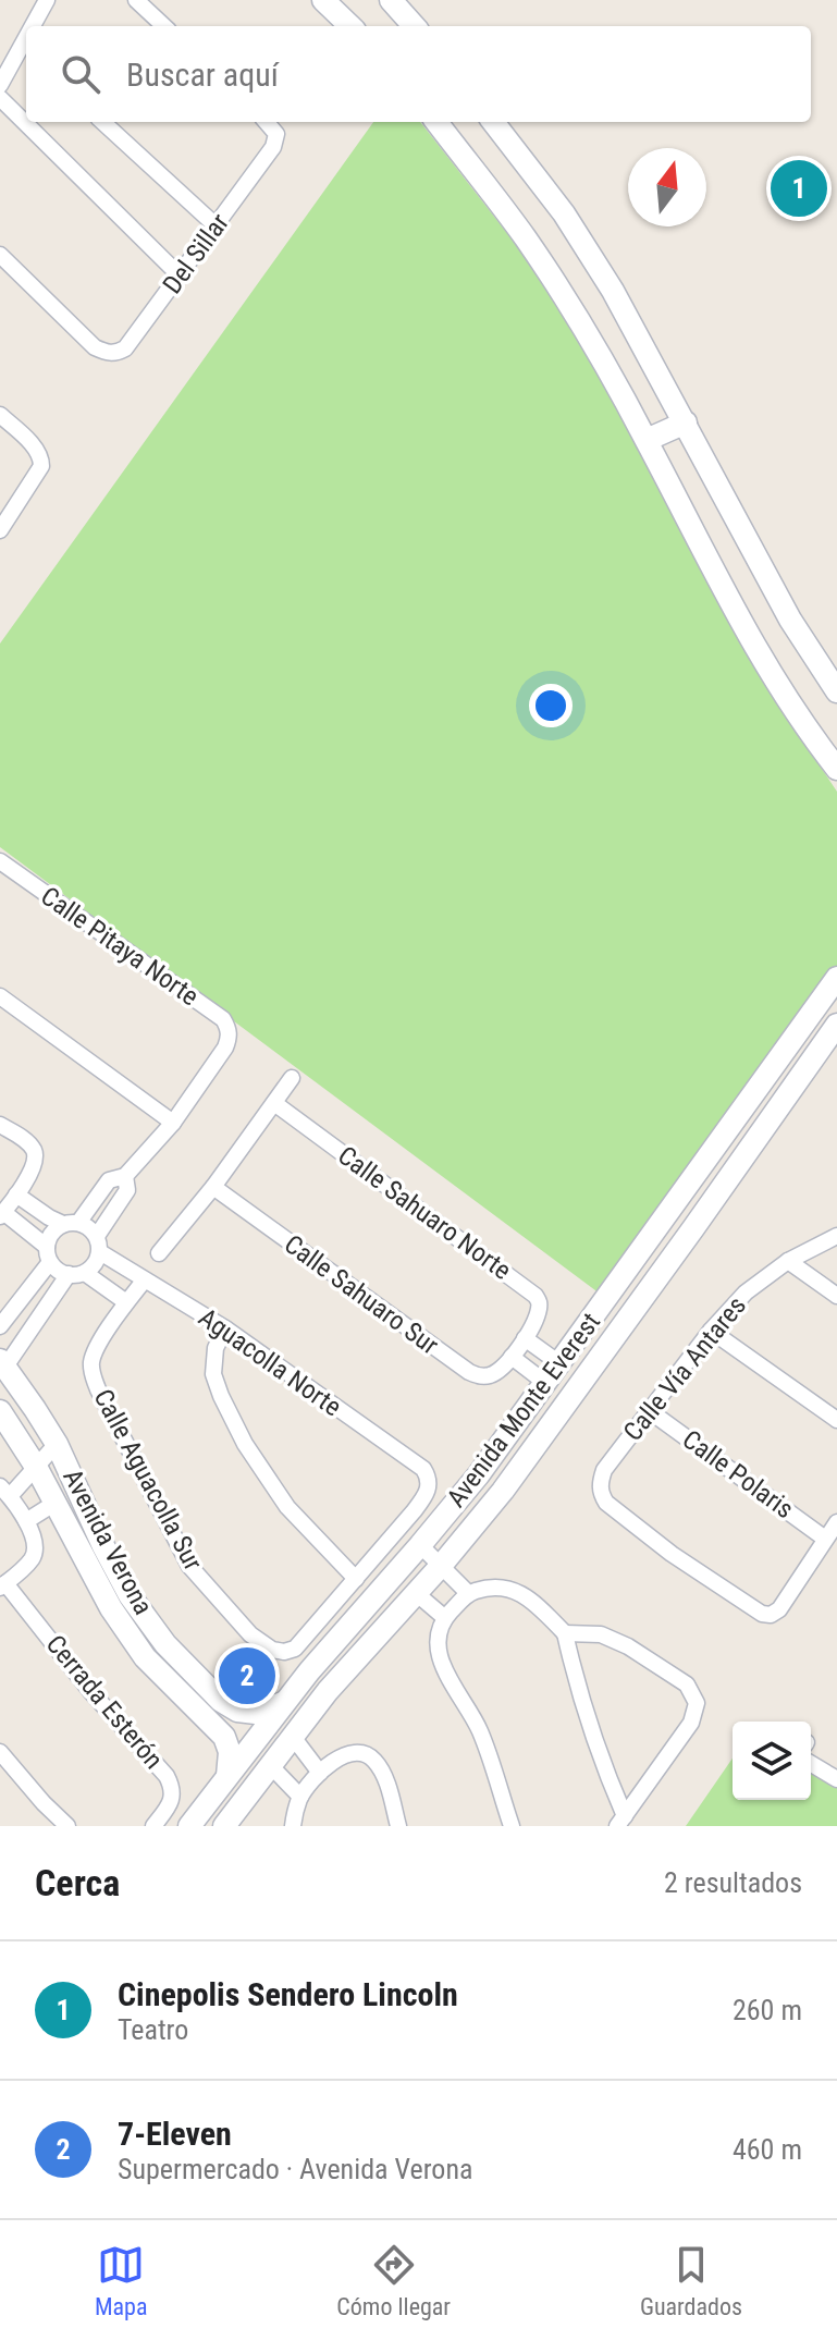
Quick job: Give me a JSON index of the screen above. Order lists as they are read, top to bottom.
{
  "streets": {
    "street": [
      "Del Sillar",
      "Calle Pitaya Norte",
      "Calle Sahuaro Norte",
      "Calle Sahuaro Sur",
      "Aguacolla Norte",
      "Calle Vía Antares",
      "Avenida Monte Everest",
      "Calle Polaris",
      "Calle Aguacolla Sur",
      "Avenida Verona",
      "Cerrada Esterón"
    ]
  },
  "crossings": [
    ["Calle Sahuaro Norte", "Calle Sahuaro Sur"],
    ["Aguacolla Norte", "Calle Aguacolla Sur"],
    ["Calle Vía Antares", "Calle Polaris"],
    ["Avenida Monte Everest", "Avenida Verona"]
  ],
  "north": "top",
  "page": {
    "search": "Buscar aquí",
    "pins": ["1", "2"],
    "heading": ["Cerca", "2 resultados"],
    "list": [
      {
        "mark": "1",
        "name": "Cinepolis Sendero Lincoln",
        "note": "Teatro",
        "value": "260 m"
      },
      {
        "mark": "2",
        "name": "7-Eleven",
        "note": "Supermercado · Avenida Verona",
        "value": "460 m"
      }
    ],
    "nav": ["Mapa", "Cómo llegar", "Guardados"]
  }
}
